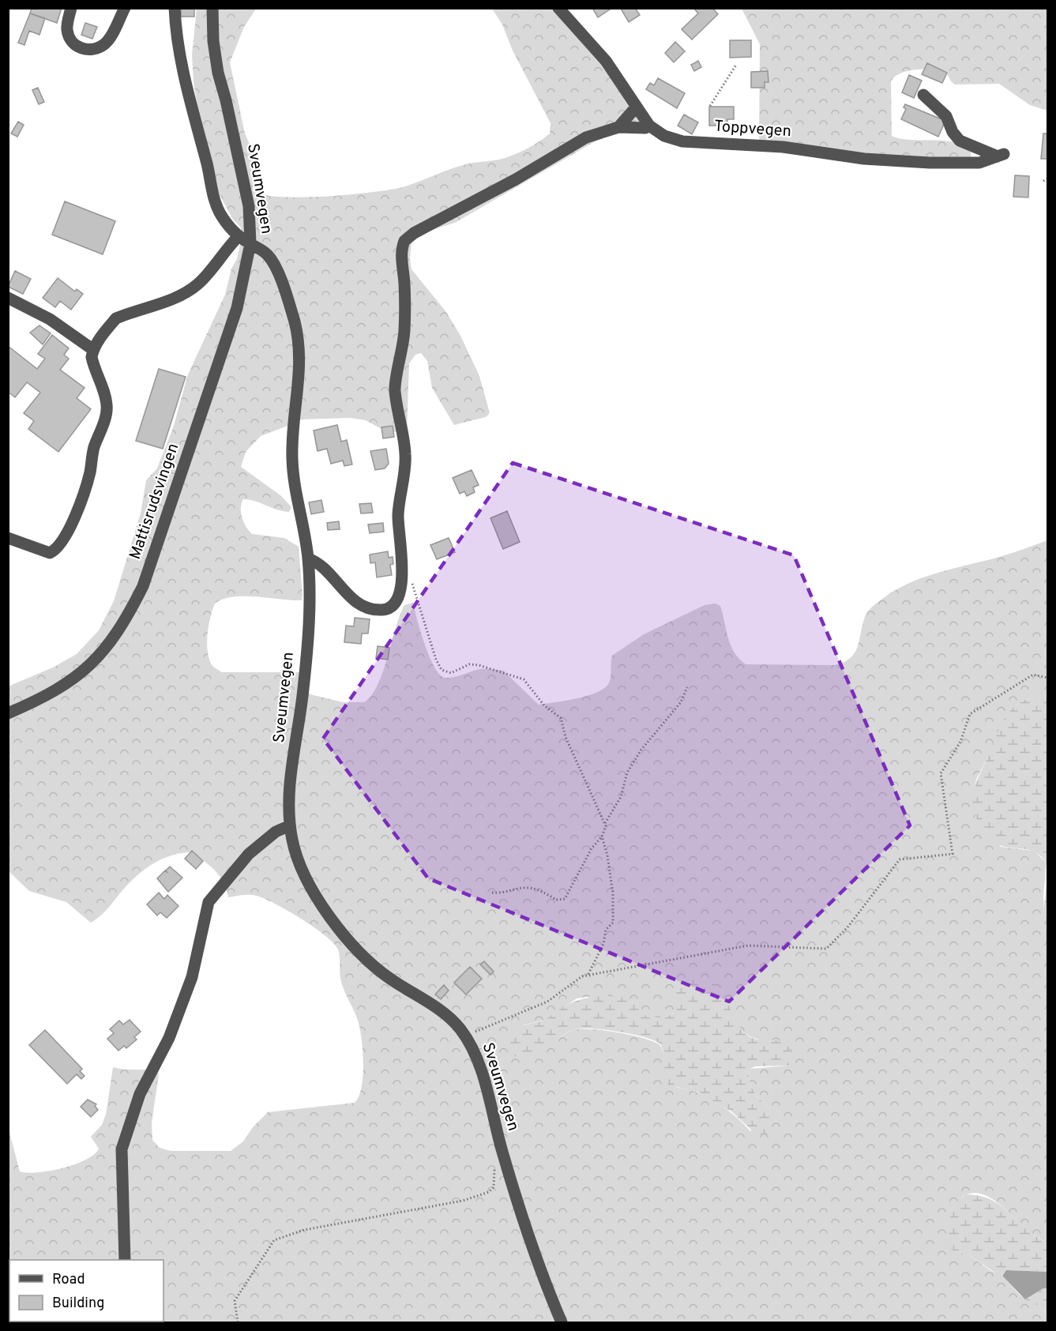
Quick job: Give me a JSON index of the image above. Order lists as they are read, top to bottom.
{
  "streets": {
    "street": ["Toppvegen", "Sveumvegen", "Mattisrudsvingen"]
  },
  "crossings": [
    ["Sveumvegen", "Mattisrudsvingen"]
  ],
  "legend": ["Road", "Building"]
}
